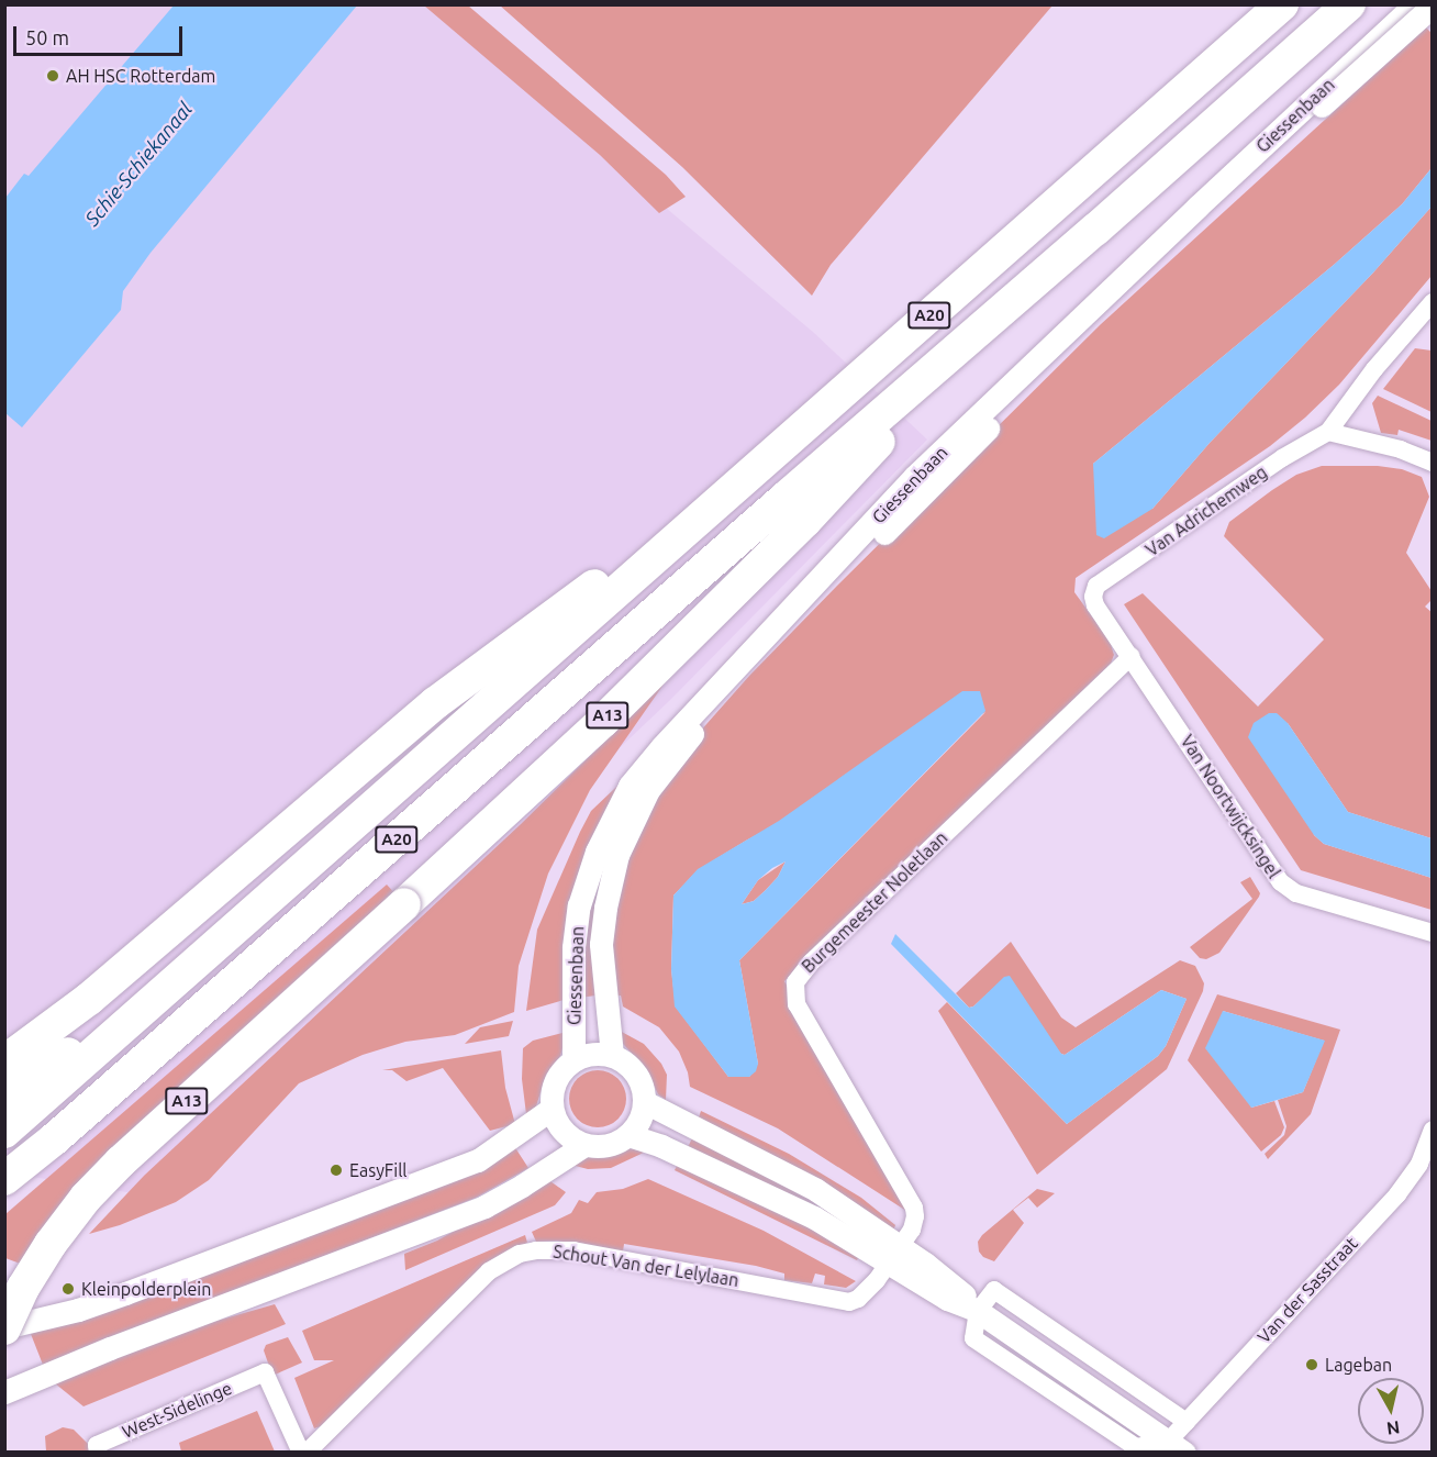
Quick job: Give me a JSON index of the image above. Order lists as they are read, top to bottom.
{
  "streets": {
    "highway": ["A20", "A13"],
    "street": [
      "Giessenbaan",
      "Van Adrichemweg",
      "Van Noortwijcksingel",
      "Burgemeester Noletlaan",
      "Schout Van der Lelylaan",
      "Van der Sasstraat",
      "West-Sidelinge"
    ]
  },
  "crossings": [
    ["A20", "A13"],
    ["Van Adrichemweg", "Van Noortwijcksingel"],
    ["Van Noortwijcksingel", "Burgemeester Noletlaan"],
    ["Burgemeester Noletlaan", "Schout Van der Lelylaan"]
  ],
  "water": ["Schie-Schiekanaal"],
  "places": [
    "AH HSC Rotterdam",
    "EasyFill",
    "Kleinpolderplein",
    "Lageban"
  ],
  "scale_bar": "50 m",
  "north": "bottom"
}
